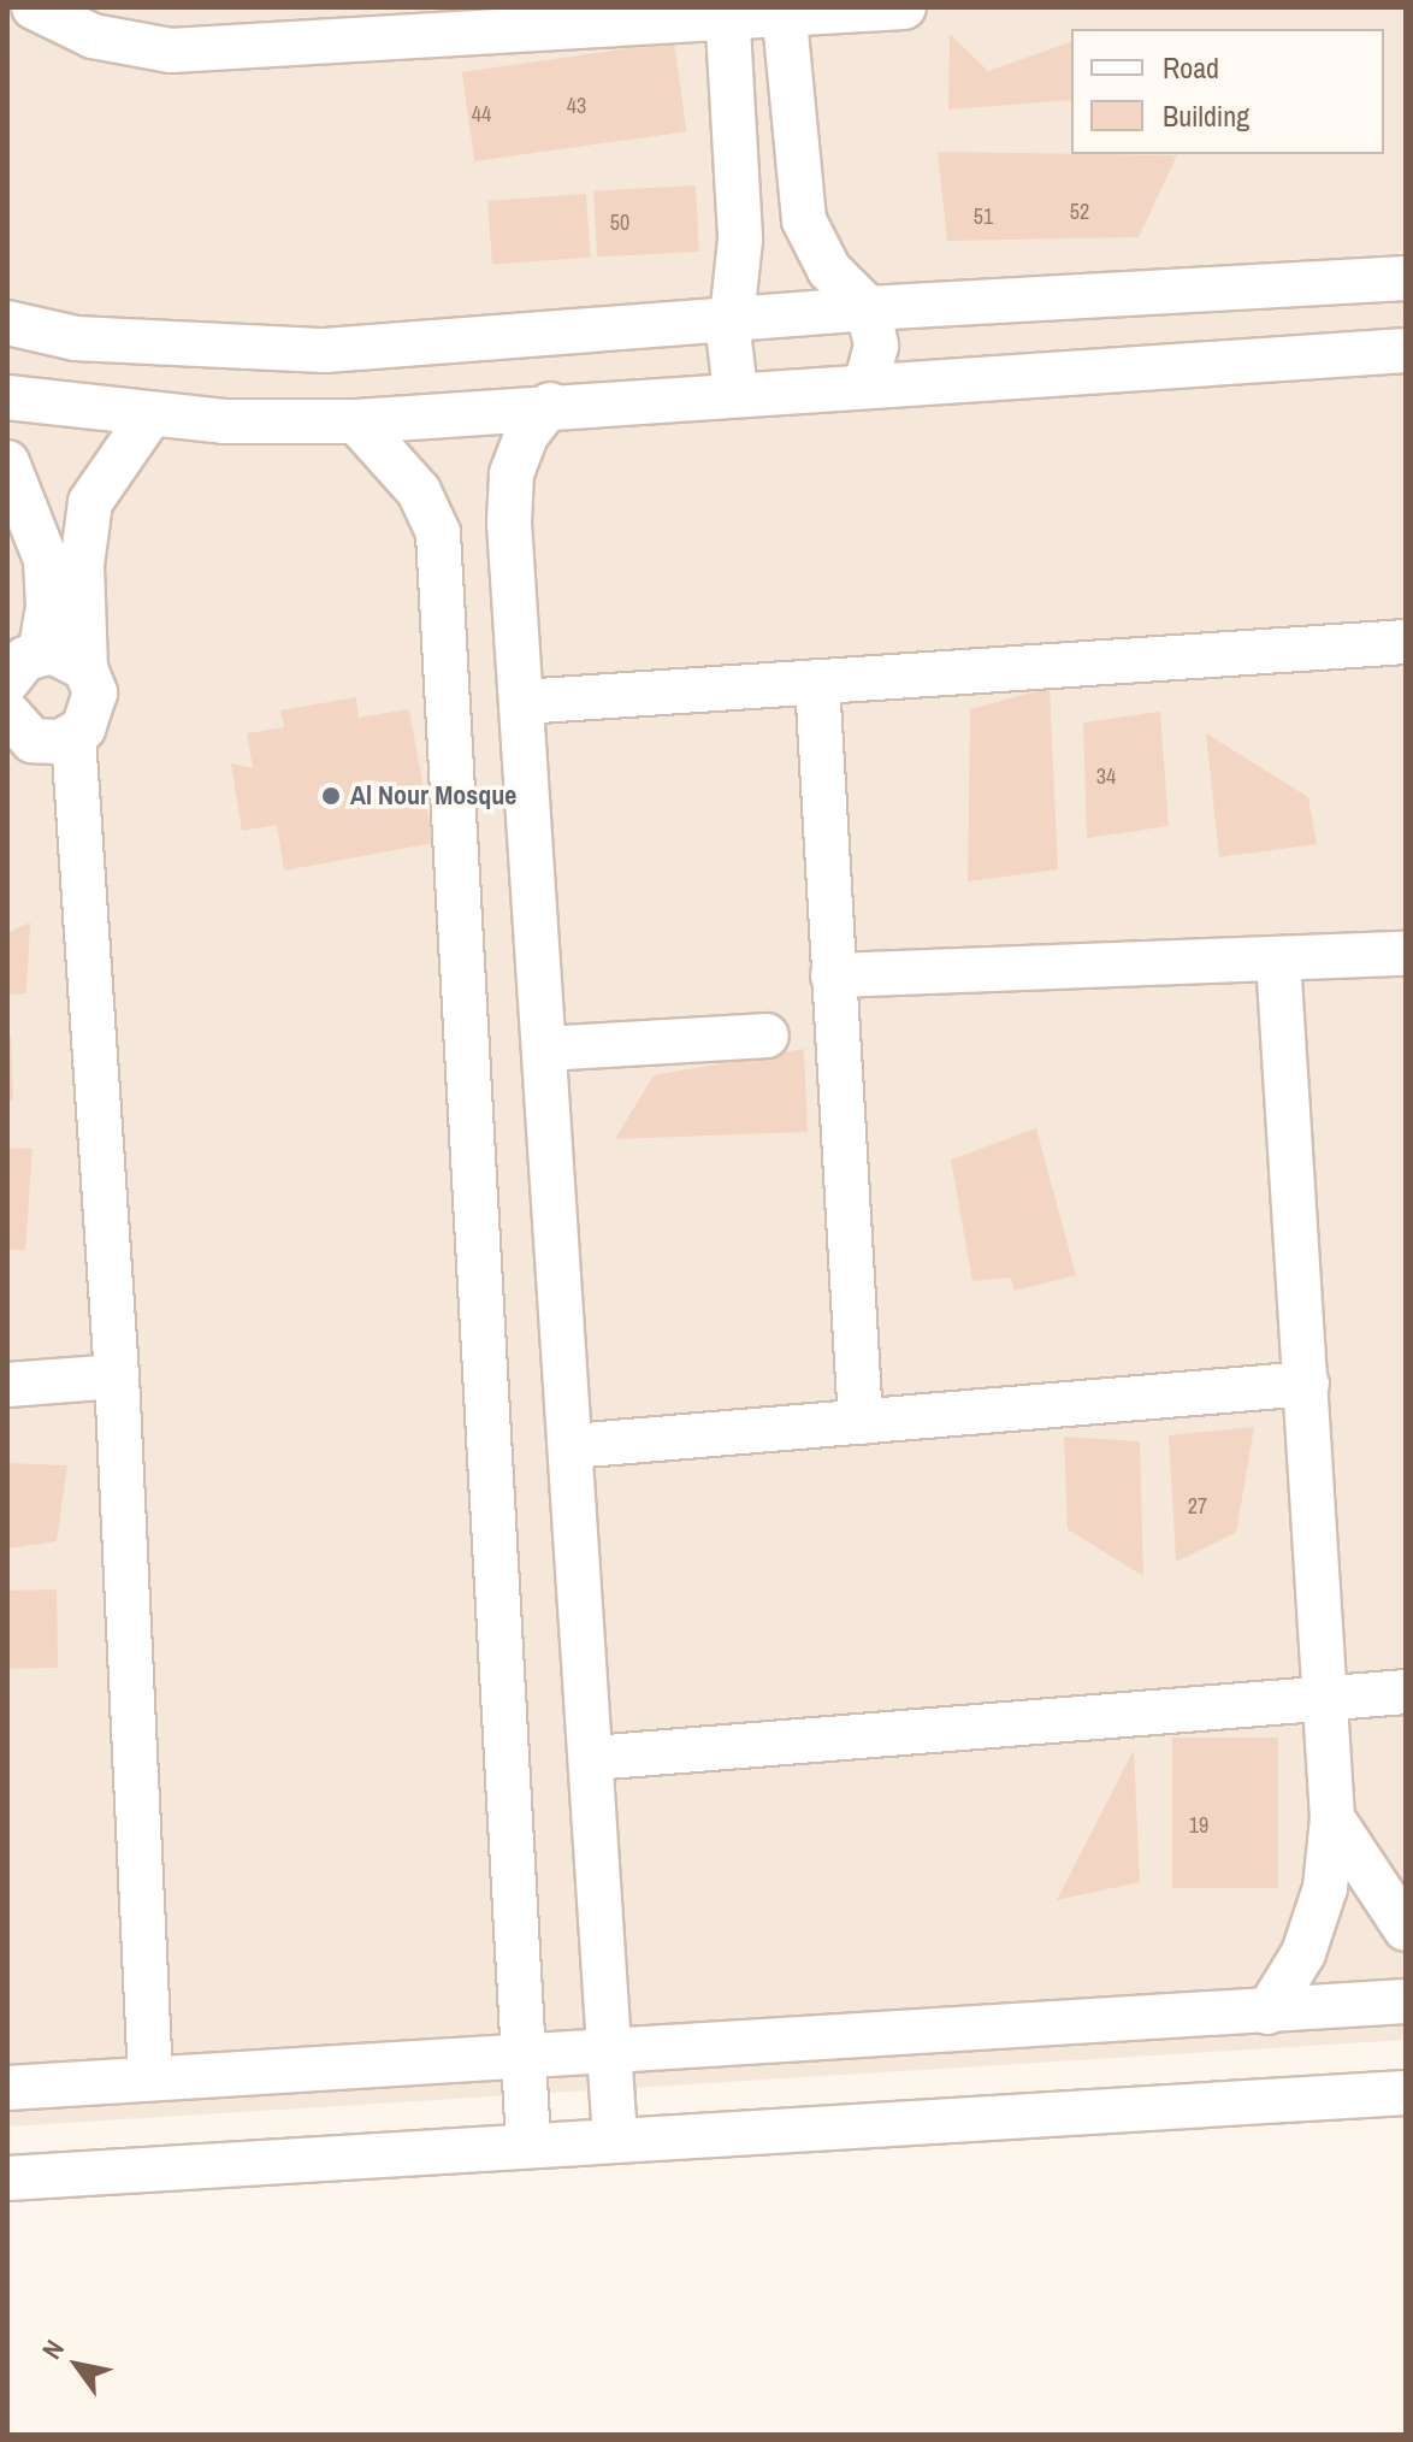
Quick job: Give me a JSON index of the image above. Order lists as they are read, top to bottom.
{
  "places": ["Al Nour Mosque"],
  "house_numbers": [
    "43",
    "44",
    "52",
    "51",
    "50",
    "34",
    "27",
    "19"
  ],
  "legend": ["Road", "Building"],
  "north": "top left"
}
